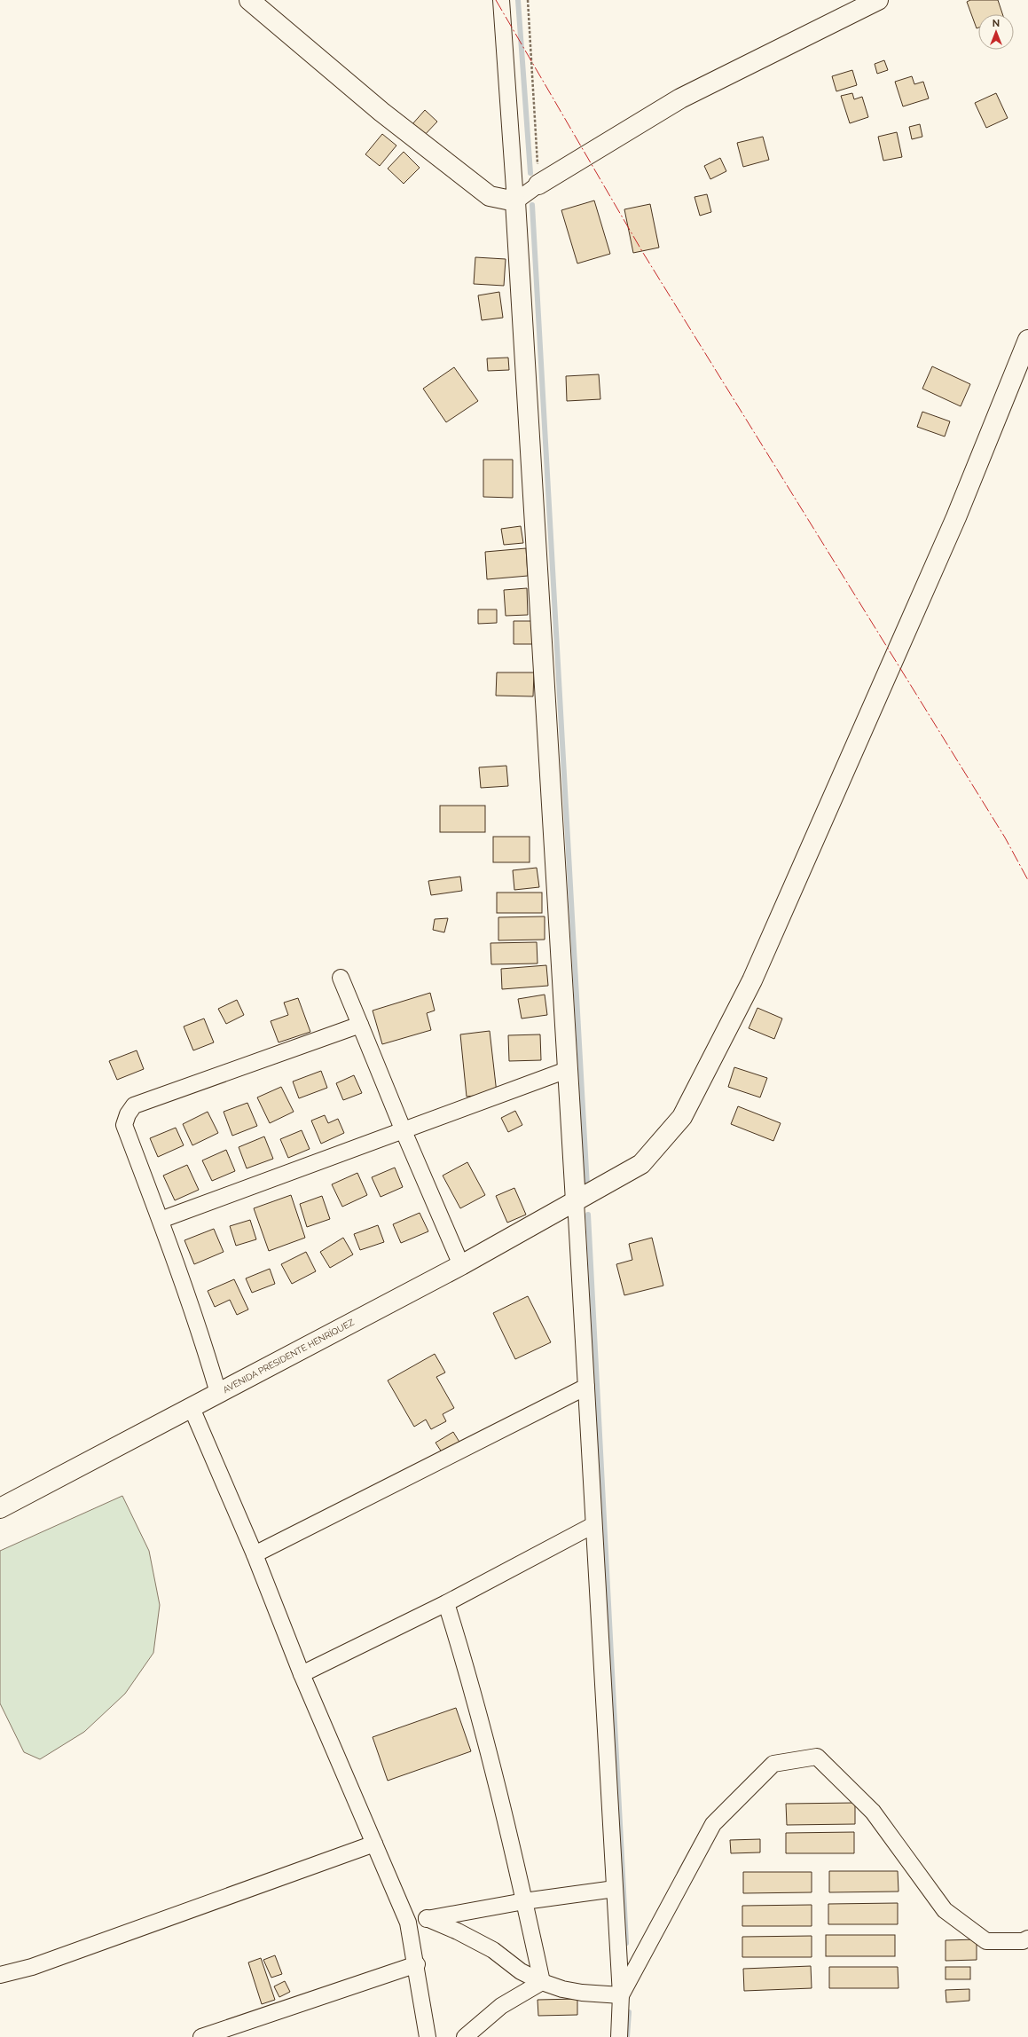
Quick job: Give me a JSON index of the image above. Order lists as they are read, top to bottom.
{
  "streets": {
    "street": ["AVENIDA PRESIDENTE HENRÍQUEZ"]
  },
  "north": "top"
}
